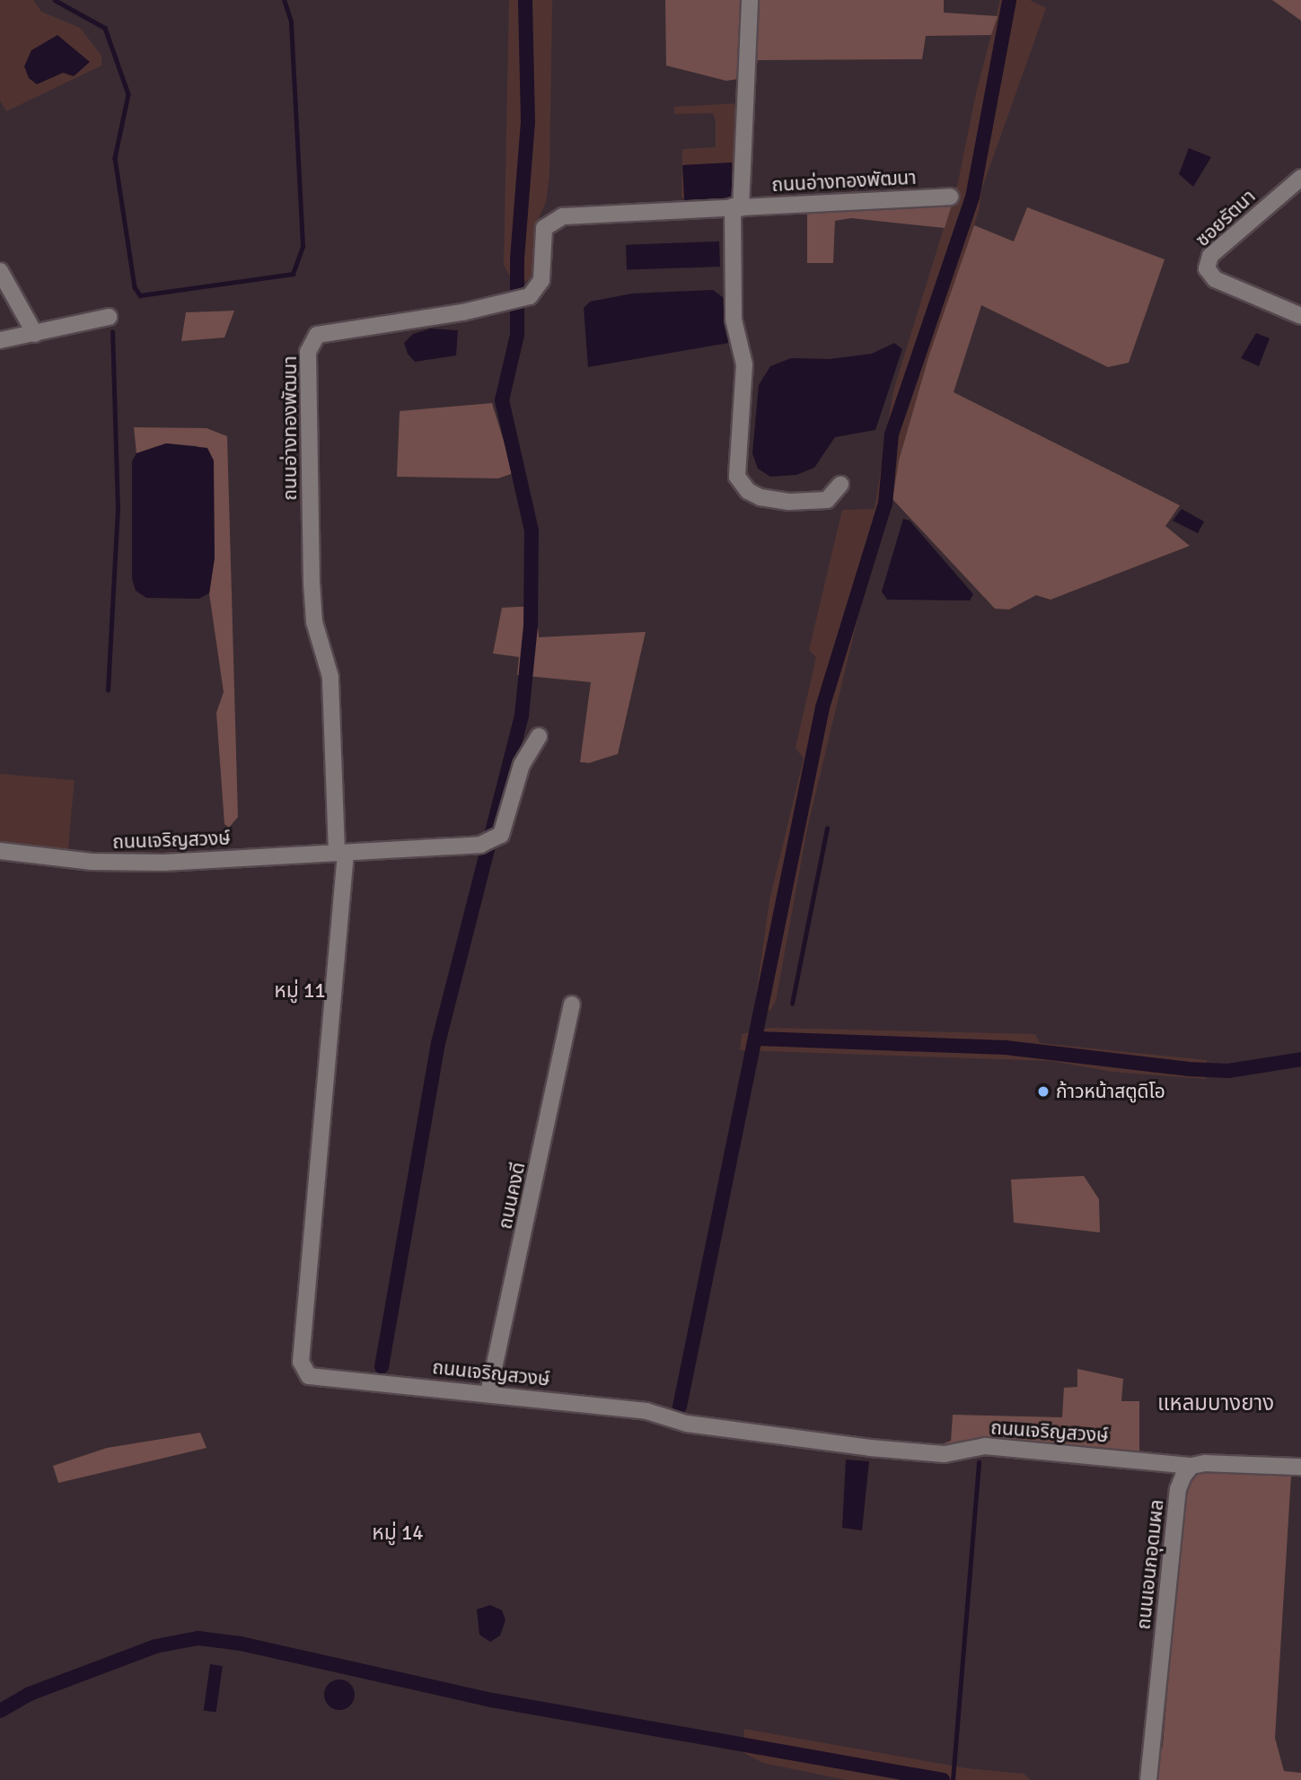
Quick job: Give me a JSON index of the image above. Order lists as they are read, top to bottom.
{
  "streets": {
    "street": [
      "ถนนอ่างทองพัฒนา",
      "ซอยรัตนา",
      "ถนนเจริญสวงษ์",
      "ถนนคงดี",
      "ถนนเอนกอุดมผล"
    ]
  },
  "crossings": [
    ["ถนนอ่างทองพัฒนา", "ถนนเจริญสวงษ์"],
    ["ถนนเจริญสวงษ์", "ถนนคงดี"],
    ["ถนนเจริญสวงษ์", "ถนนเอนกอุดมผล"]
  ],
  "districts": ["หมู่ 11", "แหลมบางยาง", "หมู่ 14"],
  "places": ["ก้าวหน้าสตูดิโอ"]
}
